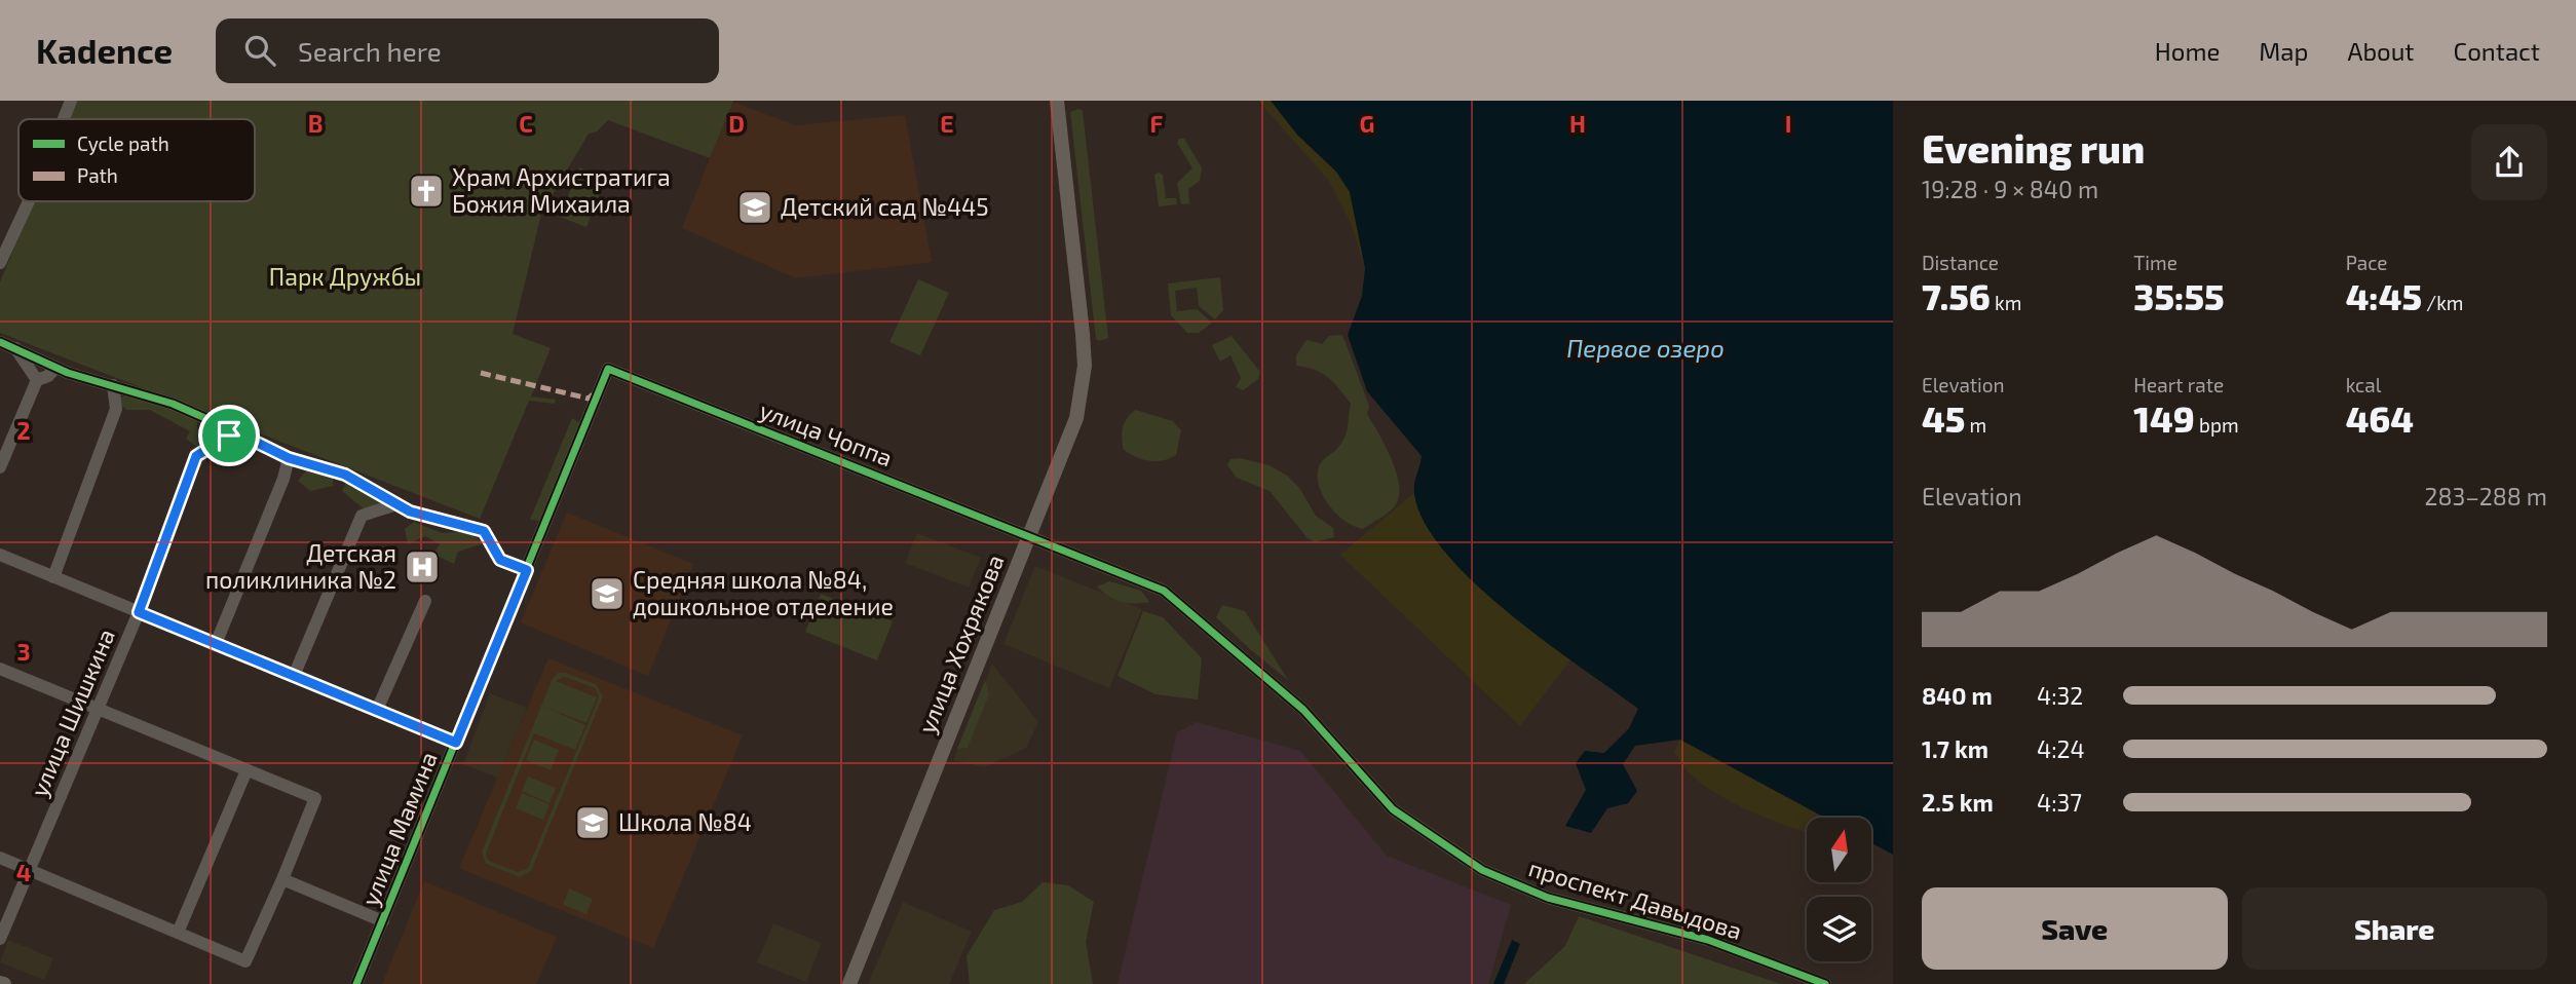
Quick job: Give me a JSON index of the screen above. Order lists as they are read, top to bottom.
{
  "streets": {
    "main road": ["улица Хохрякова"],
    "street": [
      "улица Чоппа",
      "улица Шишкина",
      "улица Мамина",
      "проспект Давыдова"
    ]
  },
  "crossings": [
    ["улица Чоппа", "улица Хохрякова"],
    ["улица Чоппа", "улица Мамина"],
    ["улица Чоппа", "проспект Давыдова"],
    ["улица Хохрякова", "проспект Давыдова"]
  ],
  "water": ["Первое озеро"],
  "parks": ["Парк Дружбы"],
  "places": {
    "church": ["Храм Архистратига Божия Михаила"],
    "school or university": ["Детский сад №445", "Средняя школа №84, дошкольное отделение", "Школа №84"],
    "hospital": ["Детская поликлиника №2"]
  },
  "legend": ["Cycle path", "Path"],
  "north": "top",
  "page": {
    "header": "Kadence",
    "search": "Search here",
    "nav": [
      "Home",
      "Map",
      "About",
      "Contact"
    ],
    "heading": ["Evening run", "19:28 · 9 × 840 m"],
    "stats": [
      ["Distance", "7.56 km"],
      ["Time", "35:55"],
      ["Pace", "4:45 /km"],
      ["Elevation", "45 m"],
      ["Heart rate", "149 bpm"],
      ["kcal", "464"]
    ],
    "chart": ["Elevation", "283–288 m"],
    "list": [
      {
        "name": "840 m",
        "note": "4:32"
      },
      {
        "name": "1.7 km",
        "note": "4:24"
      },
      {
        "name": "2.5 km",
        "note": "4:37"
      }
    ],
    "buttons": ["Save", "Share"]
  },
  "grid": {
    "columns": [
      "B",
      "C",
      "D",
      "E",
      "F",
      "G",
      "H",
      "I"
    ],
    "rows": ["2", "3", "4"]
  }
}
